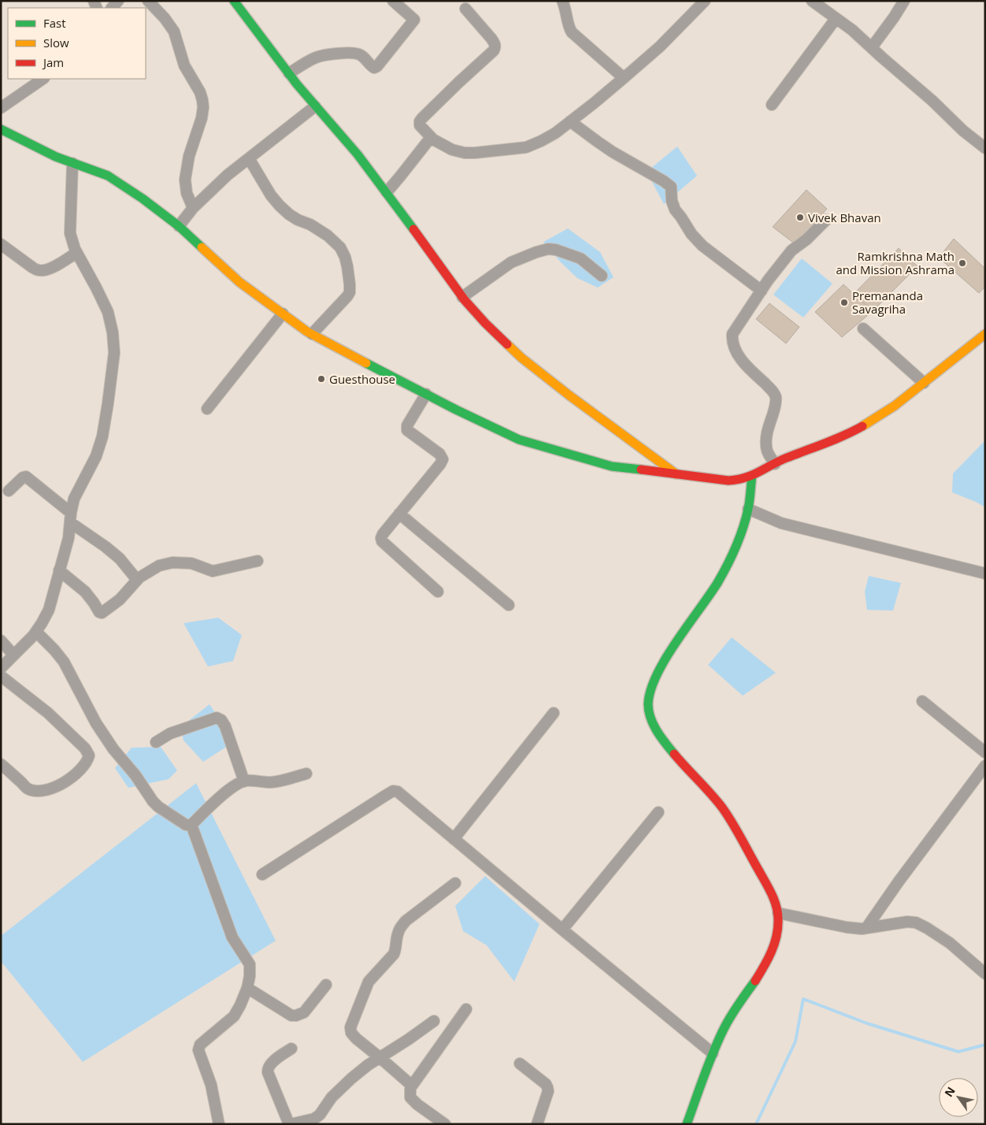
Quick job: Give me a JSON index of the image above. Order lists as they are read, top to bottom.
{
  "places": [
    "Vivek Bhavan",
    "Ramkrishna Math and Mission Ashrama",
    "Premananda Savagriha",
    "Guesthouse"
  ],
  "legend": ["Fast", "Slow", "Jam"],
  "north": "top left"
}
